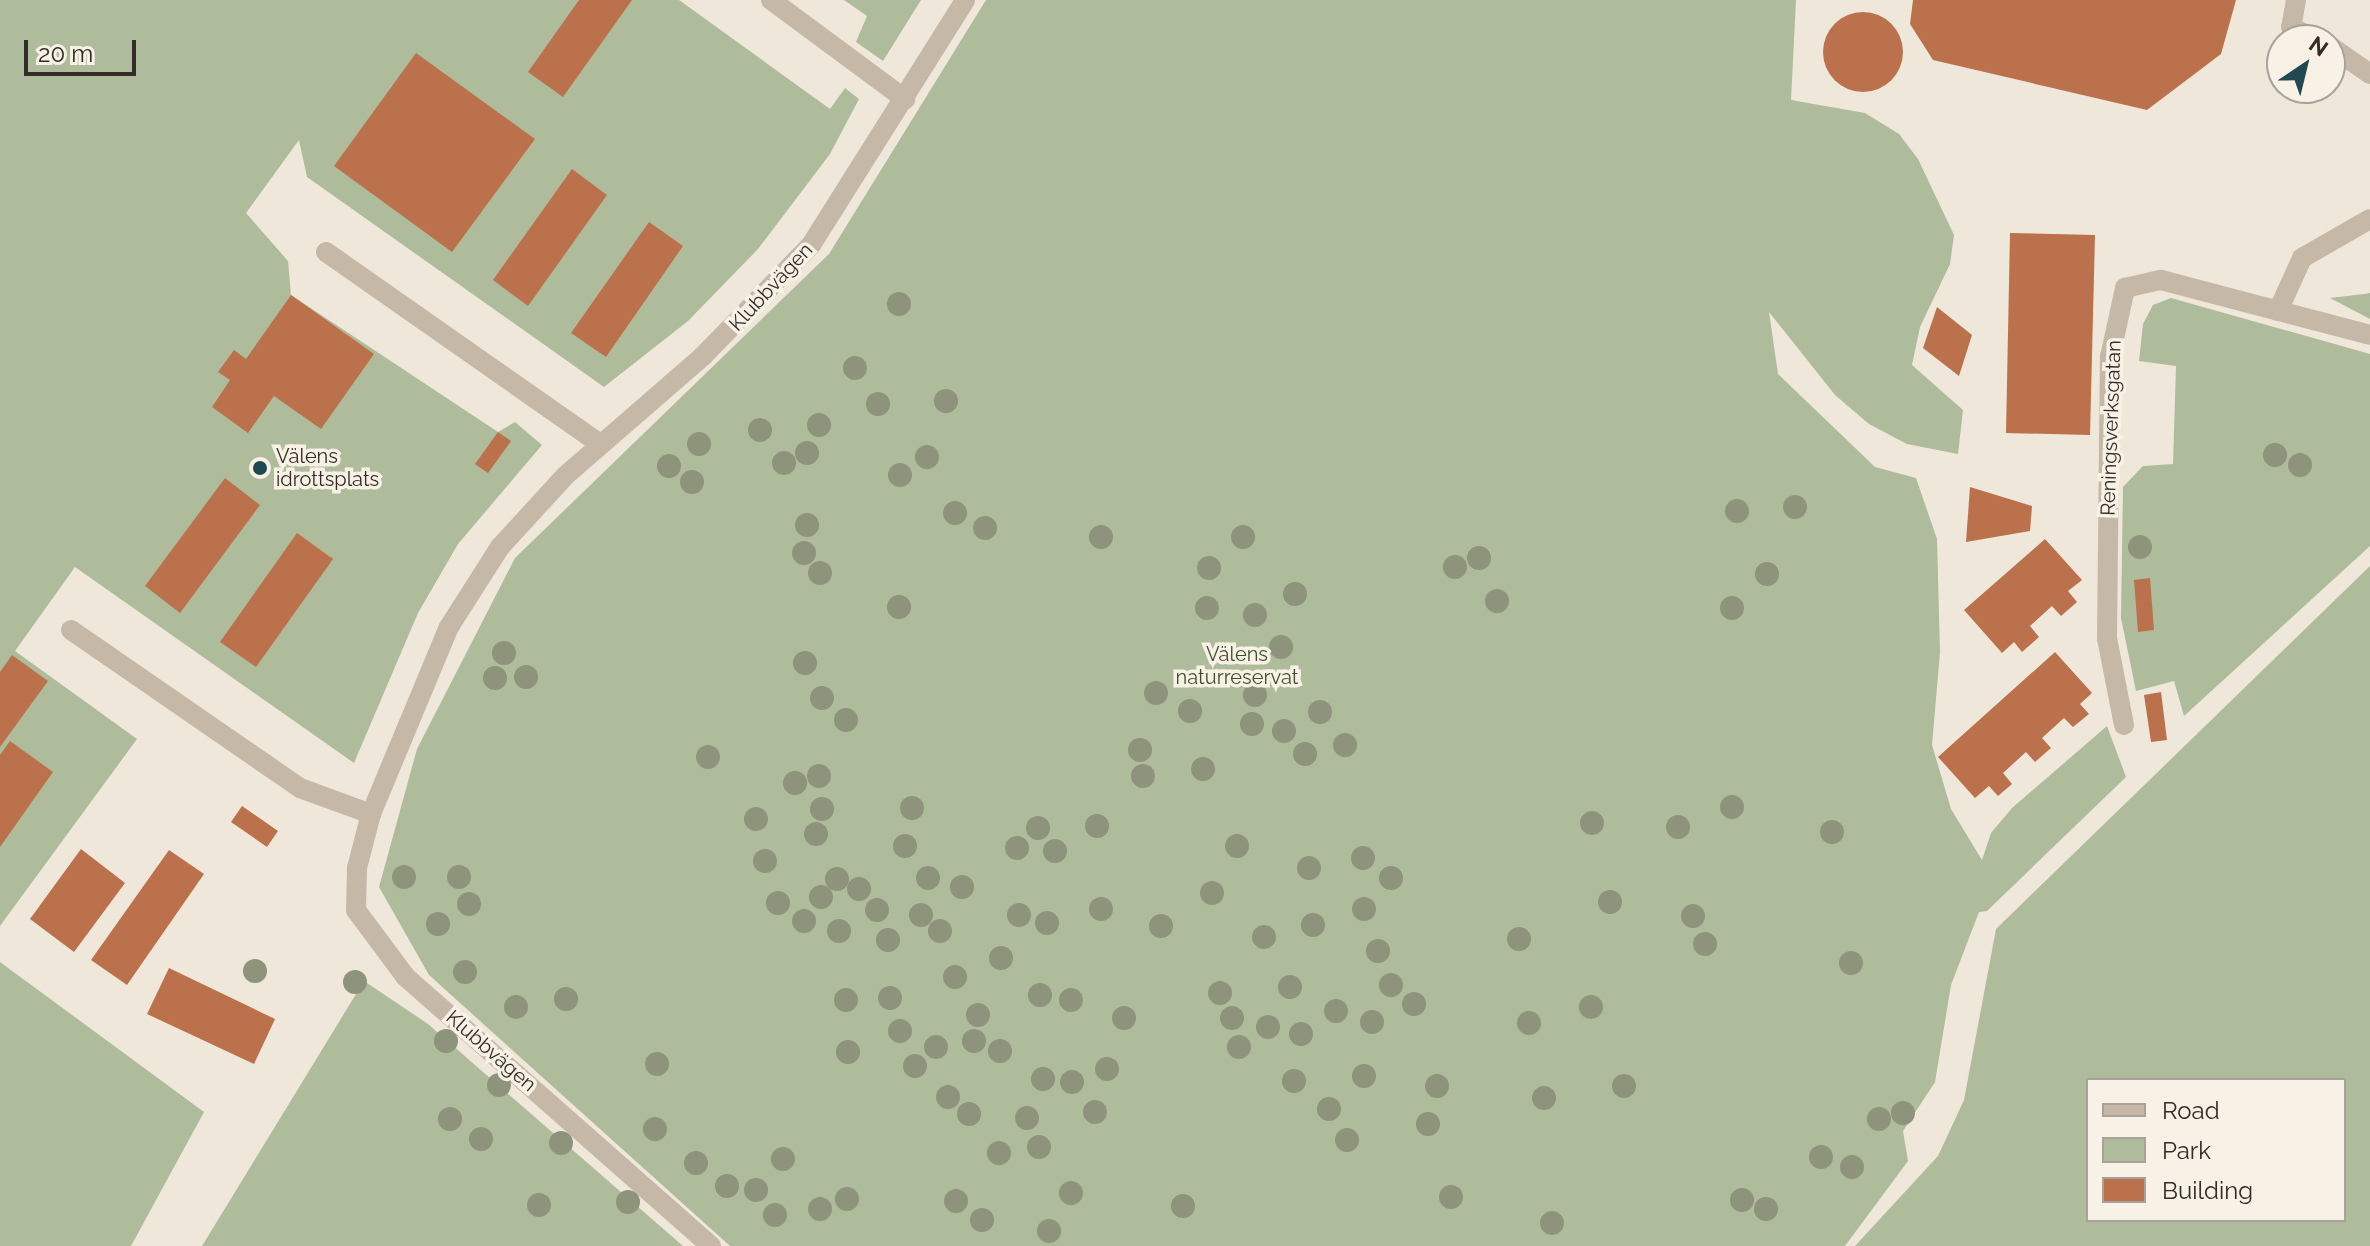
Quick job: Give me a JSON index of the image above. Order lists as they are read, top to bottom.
{
  "streets": {
    "street": ["Klubbvägen", "Reningsverksgatan"]
  },
  "parks": ["Välens naturreservat"],
  "places": ["Välens idrottsplats"],
  "legend": ["Road", "Park", "Building"],
  "scale_bar": "20 m",
  "north": "top right"
}
